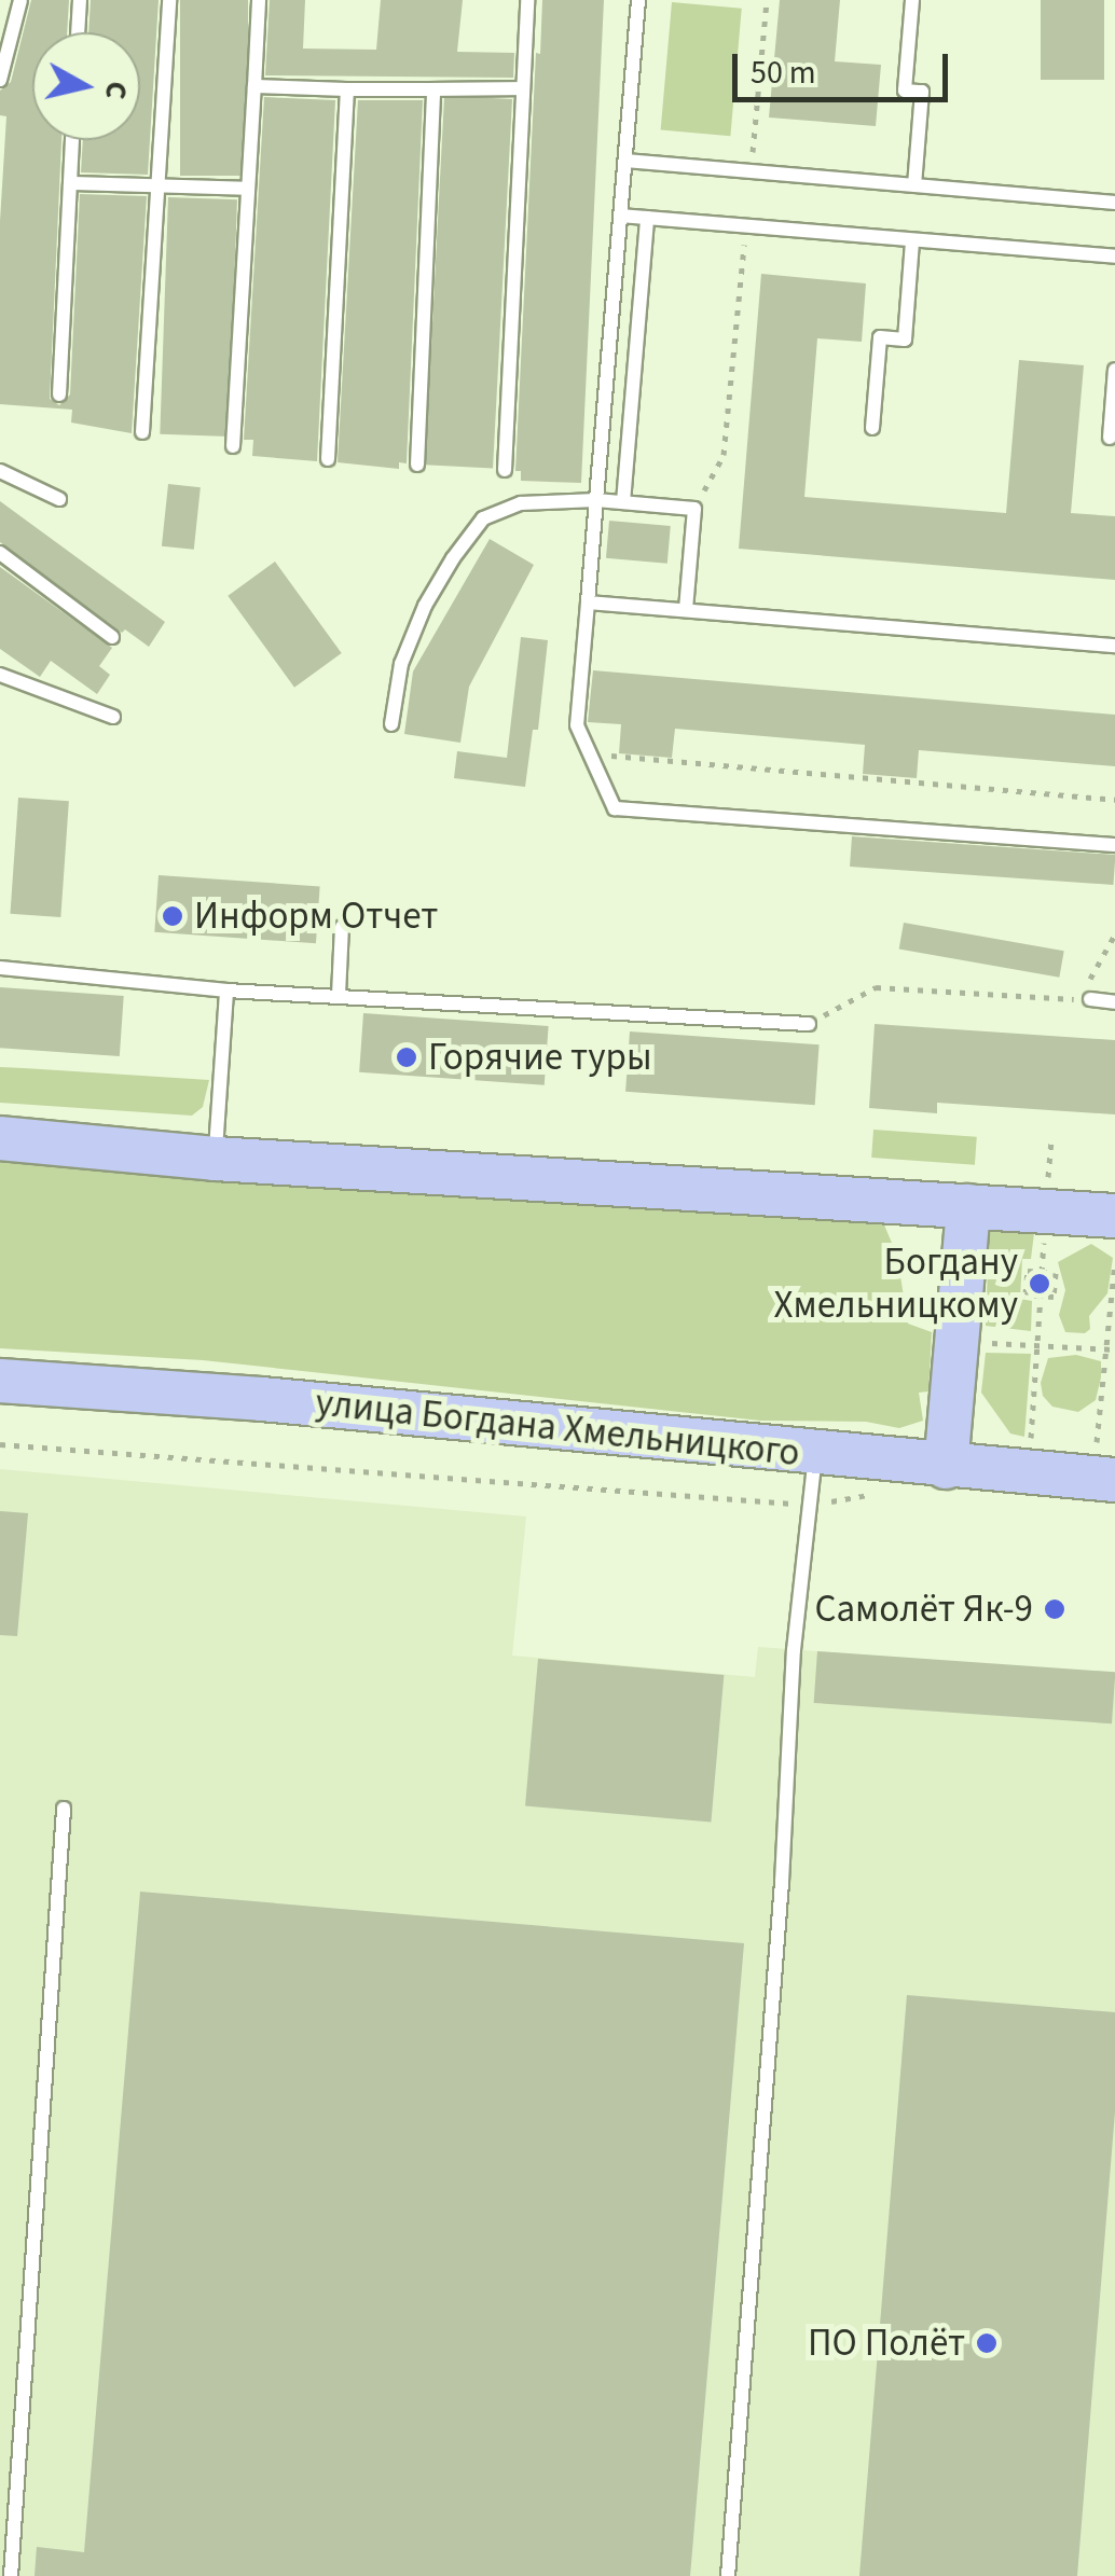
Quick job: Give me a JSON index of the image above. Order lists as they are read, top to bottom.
{
  "streets": {
    "main road": ["улица Богдана Хмельницкого"]
  },
  "places": [
    "Информ Отчет",
    "Горячие туры",
    "Богдану Хмельницкому",
    "Самолёт Як-9",
    "ПО Полёт"
  ],
  "scale_bar": "50 m",
  "north": "right"
}
